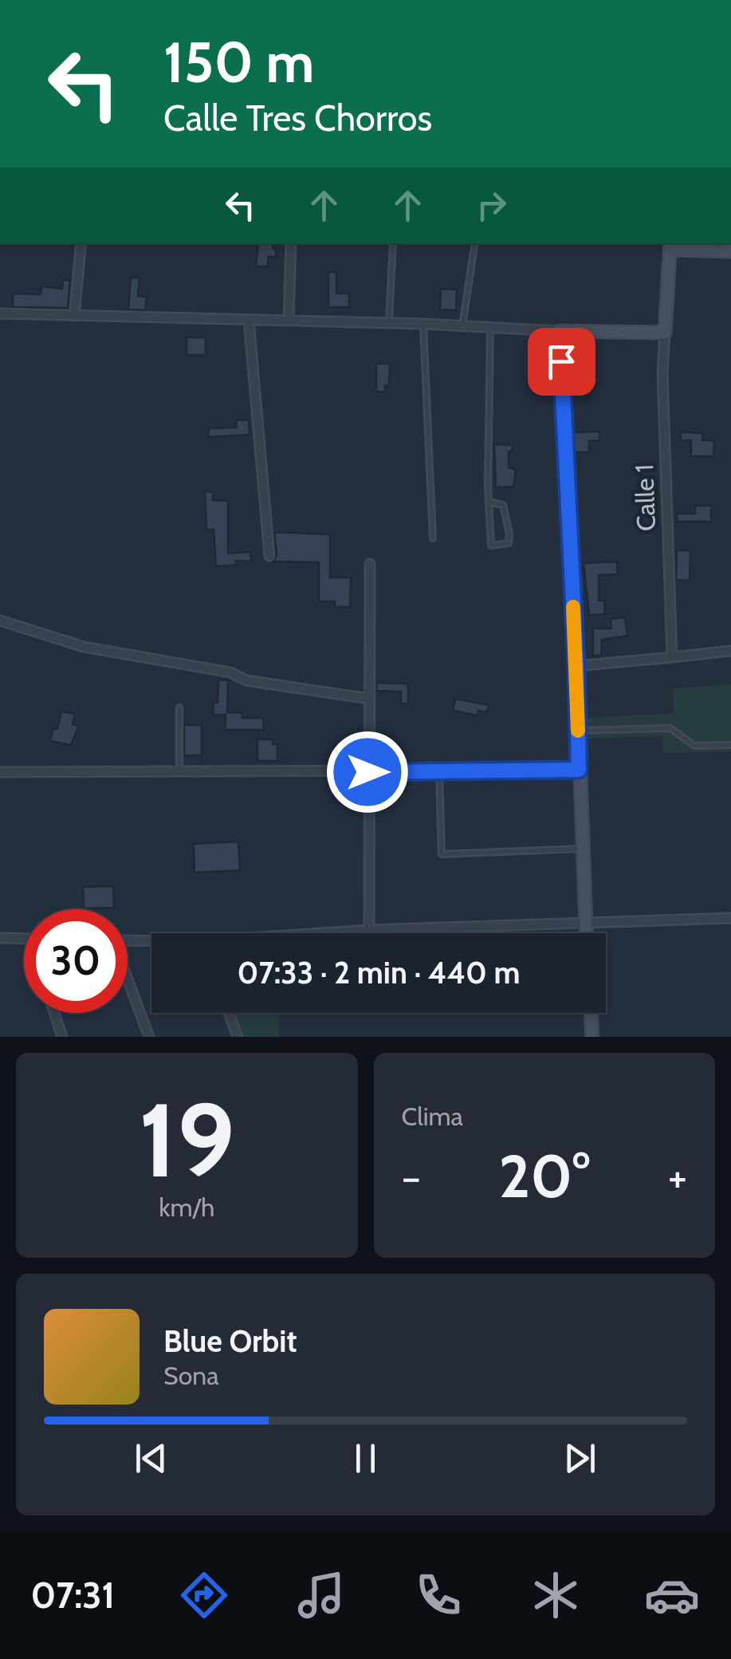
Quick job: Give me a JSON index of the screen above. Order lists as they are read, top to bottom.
{
  "streets": {
    "main road": ["Calle 1"]
  },
  "page": {
    "turn": ["150 m", "Calle Tres Chorros"],
    "limit": "30",
    "trip": "07:33 · 2 min · 440 m",
    "tile": [
      ["19", "km/h"],
      "Clima"
    ],
    "heat": ["−", "20°", "+"],
    "song": ["Blue Orbit", "Sona"],
    "tabs": "07:31"
  }
}
